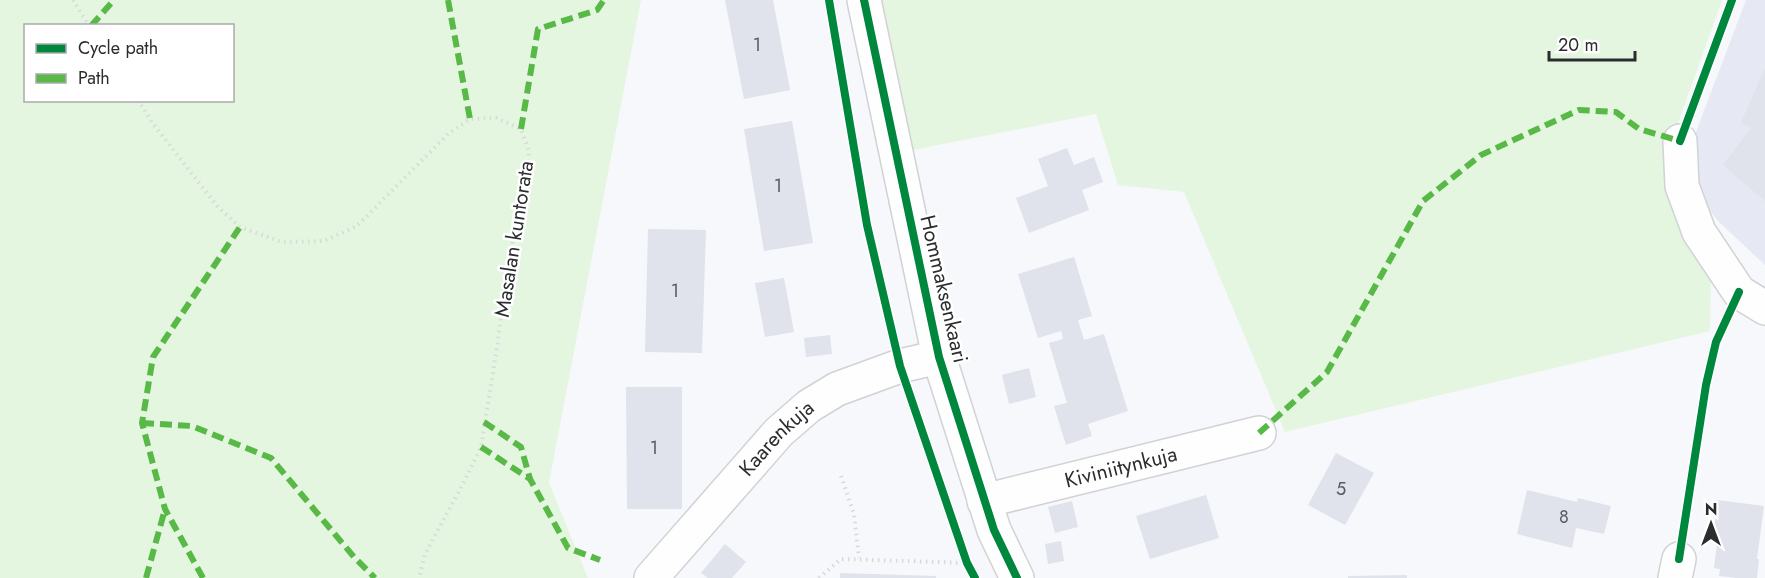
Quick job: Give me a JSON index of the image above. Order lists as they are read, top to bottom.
{
  "streets": {
    "street": ["Hommaksenkaari", "Kaarenkuja", "Kiviniitynkuja"],
    "path": ["Masalan kuntorata"]
  },
  "crossings": [
    ["Hommaksenkaari", "Kaarenkuja"],
    ["Hommaksenkaari", "Kiviniitynkuja"]
  ],
  "house_numbers": [
    "1",
    "1",
    "1",
    "1",
    "5",
    "8"
  ],
  "legend": ["Cycle path", "Path"],
  "scale_bar": "20 m",
  "north": "top"
}
